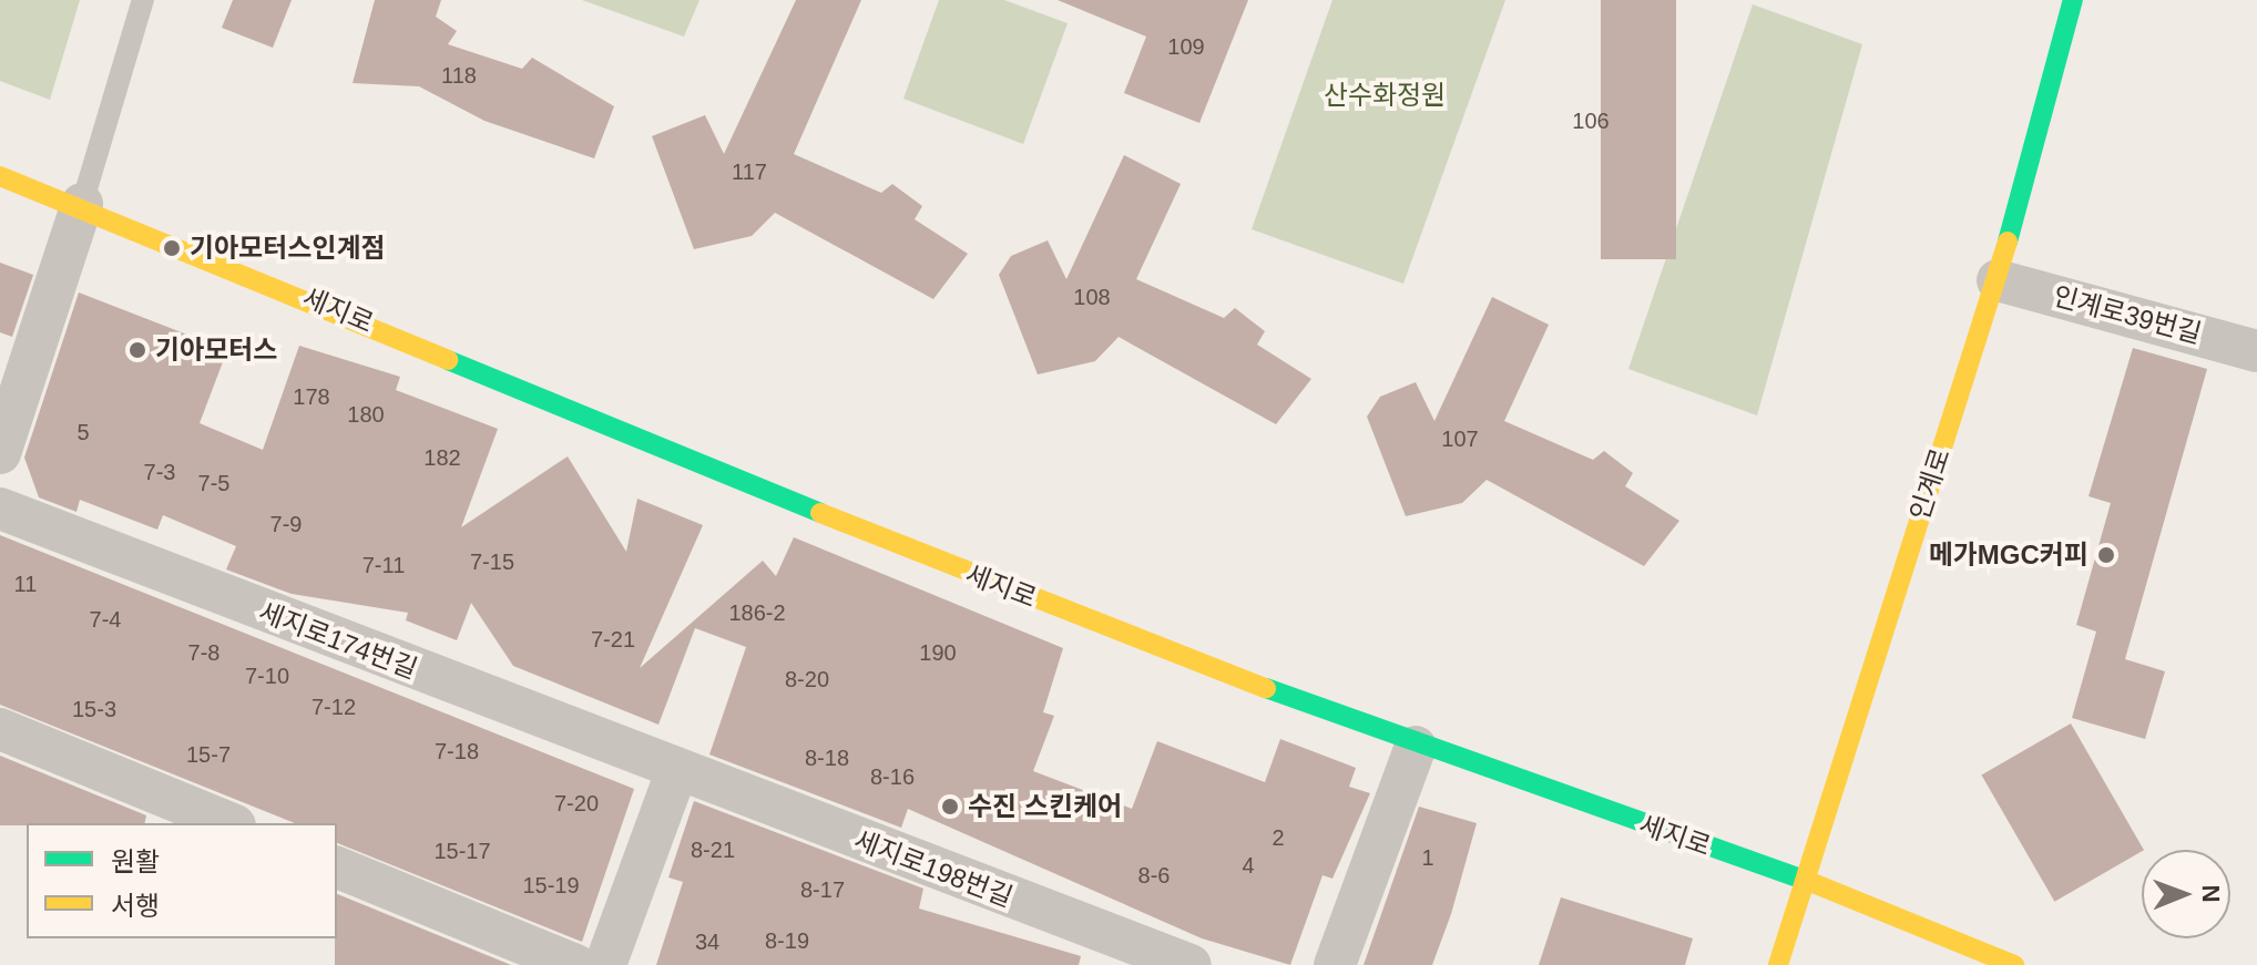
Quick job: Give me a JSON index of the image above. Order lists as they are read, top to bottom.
{
  "streets": {
    "street": [
      "세지로",
      "인계로39번길",
      "인계로",
      "세지로174번길",
      "세지로198번길"
    ]
  },
  "crossings": [
    ["세지로", "인계로"],
    ["인계로39번길", "인계로"],
    ["세지로174번길", "세지로198번길"]
  ],
  "parks": ["산수화정원"],
  "places": [
    "기아모터스인계점",
    "기아모터스",
    "메가MGC커피",
    "수진 스킨케어"
  ],
  "house_numbers": [
    "109",
    "118",
    "106",
    "117",
    "108",
    "178",
    "180",
    "5",
    "107",
    "182",
    "7-3",
    "7-5",
    "7-9",
    "7-15",
    "7-11",
    "11",
    "186-2",
    "7-4",
    "7-21",
    "7-8",
    "190",
    "7-10",
    "8-20",
    "7-12",
    "15-3",
    "7-18",
    "15-7",
    "8-18",
    "8-16",
    "7-20",
    "2",
    "8-21",
    "15-17",
    "1",
    "4",
    "8-6",
    "15-19",
    "8-17",
    "8-19",
    "34"
  ],
  "legend": ["원활", "서행"],
  "north": "right"
}
